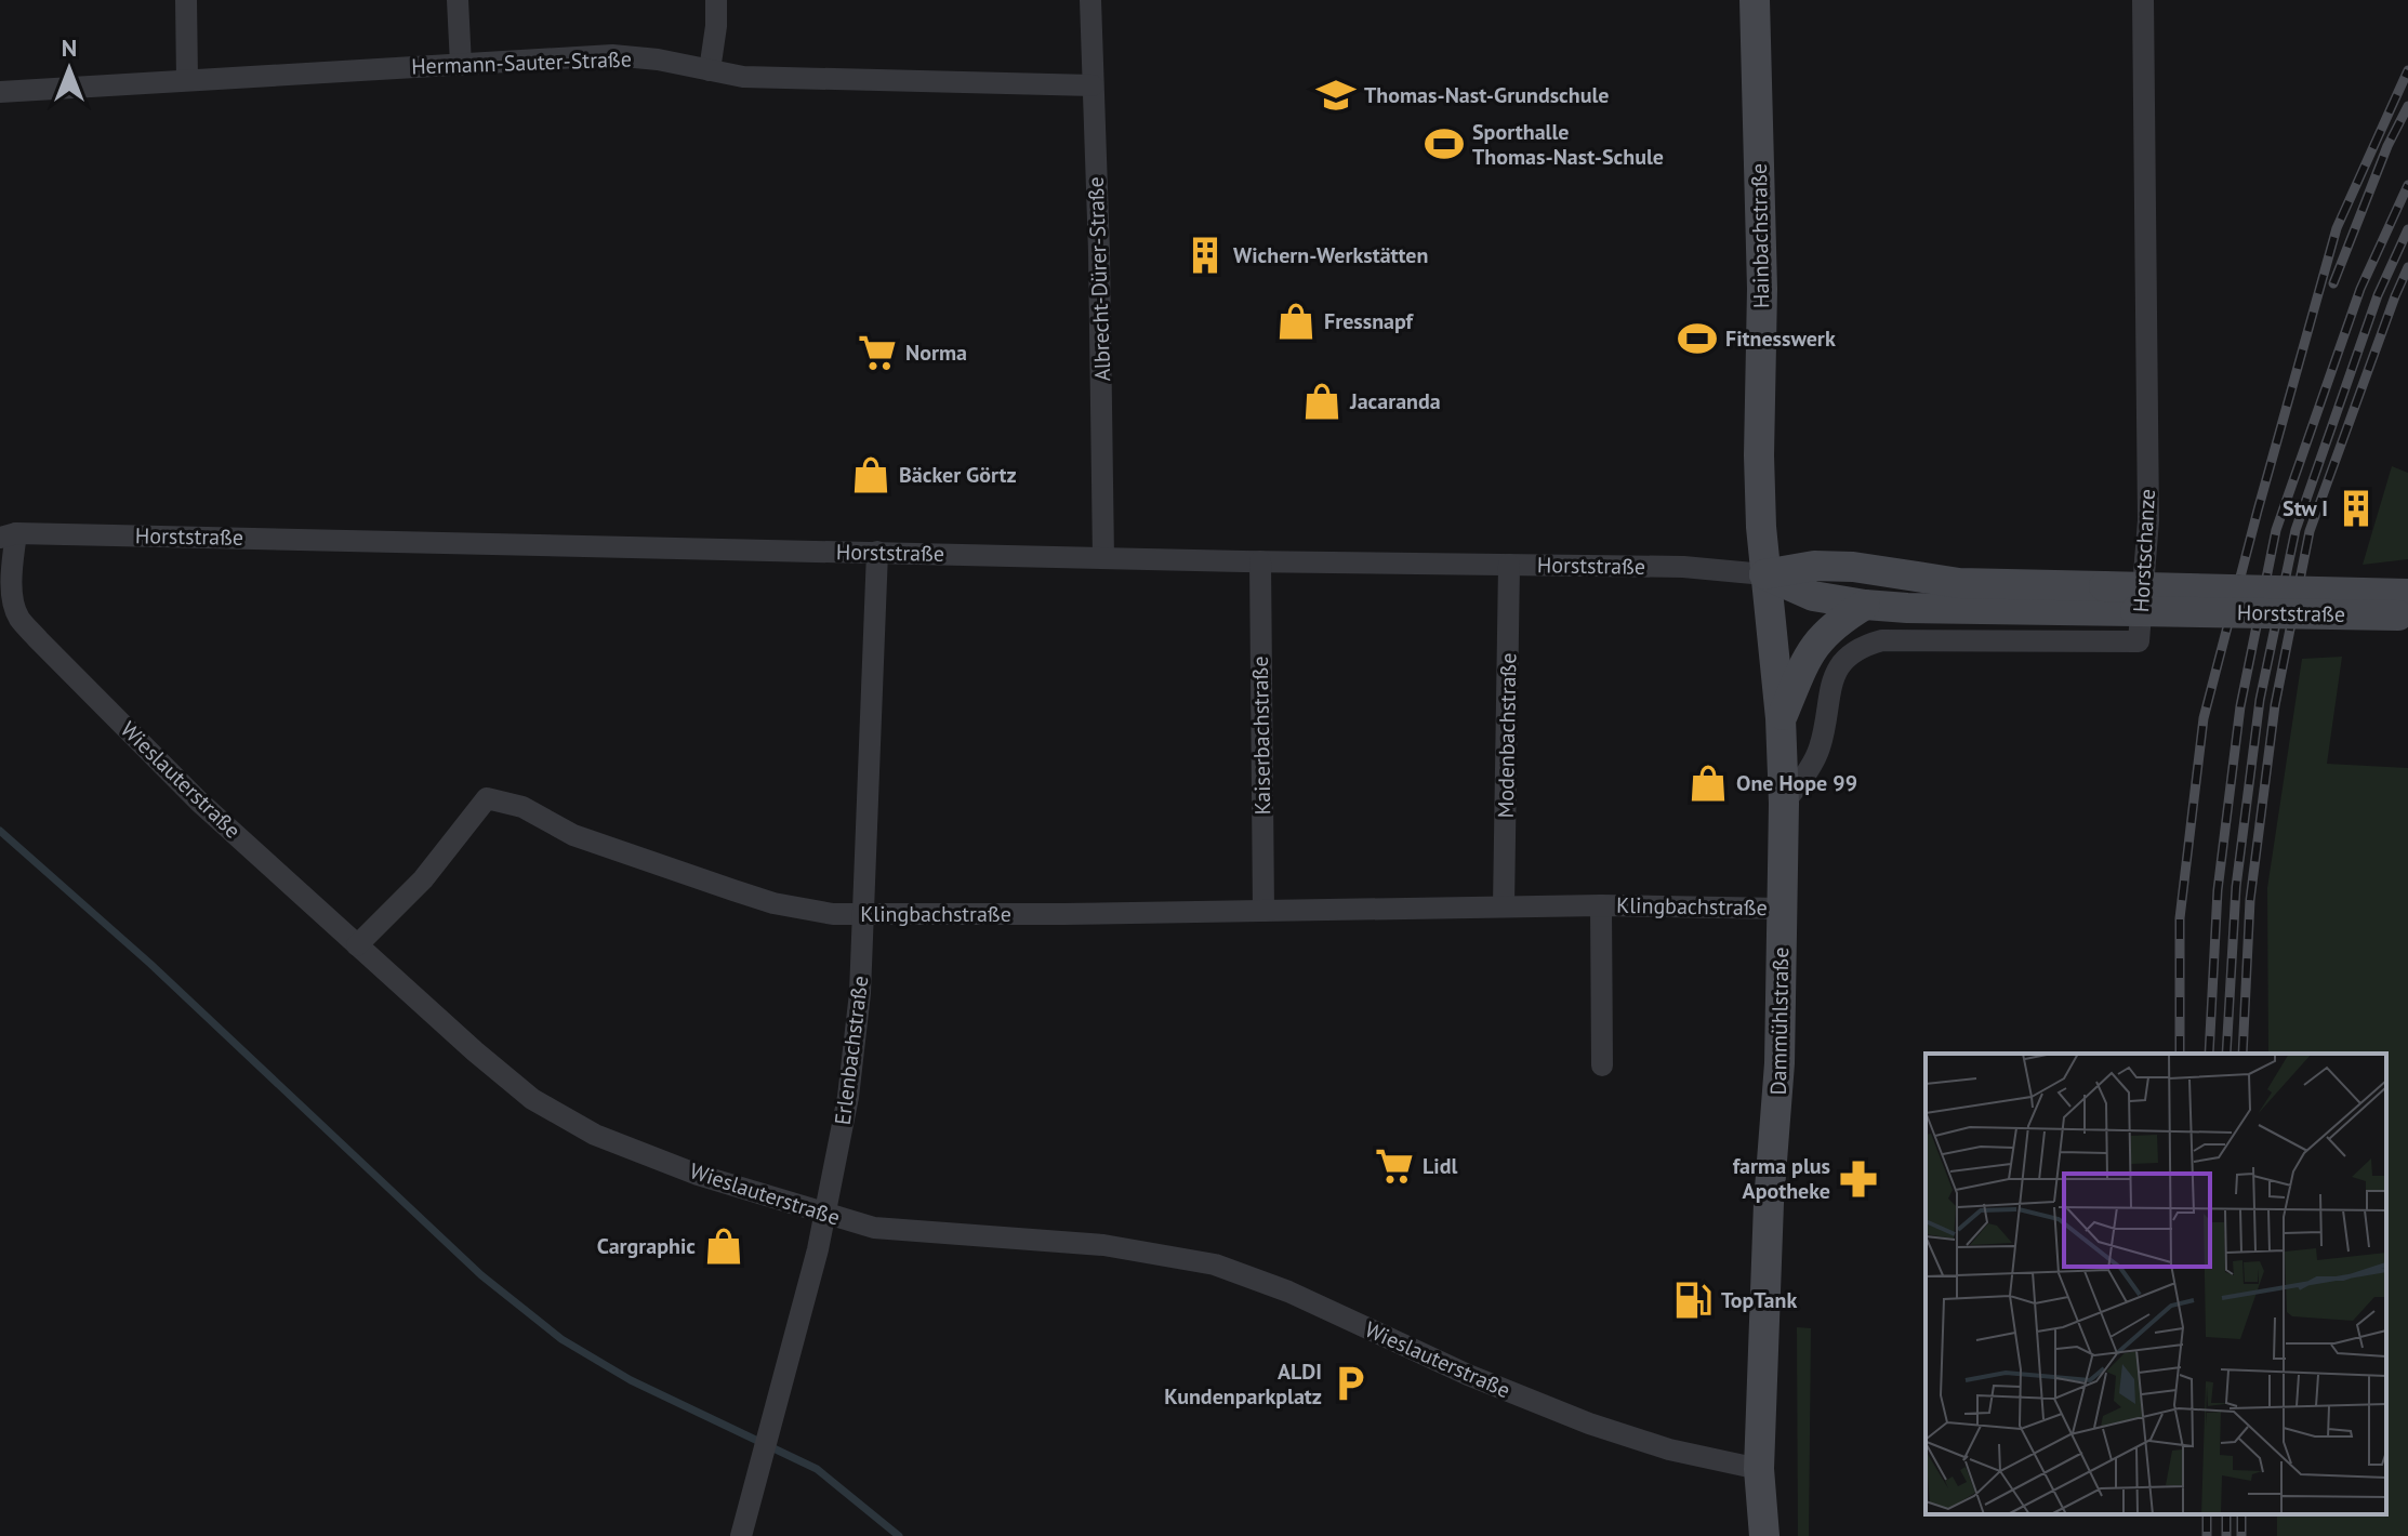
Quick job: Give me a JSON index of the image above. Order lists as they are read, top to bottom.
{
  "streets": {
    "street": [
      "Hermann-Sauter-Straße",
      "Hainbachstraße",
      "Albrecht-Dürer-Straße",
      "Horststraße",
      "Horstschanze",
      "Kaiserbachstraße",
      "Modenbachstraße",
      "Wieslauterstraße",
      "Klingbachstraße",
      "Dammühlstraße",
      "Erlenbachstraße"
    ]
  },
  "crossings": [
    ["Hermann-Sauter-Straße", "Albrecht-Dürer-Straße"],
    ["Hainbachstraße", "Horststraße"],
    ["Hainbachstraße", "Dammühlstraße"],
    ["Albrecht-Dürer-Straße", "Horststraße"],
    ["Horststraße", "Kaiserbachstraße"],
    ["Horststraße", "Modenbachstraße"],
    ["Horststraße", "Wieslauterstraße"],
    ["Horststraße", "Dammühlstraße"],
    ["Horststraße", "Erlenbachstraße"],
    ["Horstschanze", "Dammühlstraße"],
    ["Kaiserbachstraße", "Klingbachstraße"],
    ["Modenbachstraße", "Klingbachstraße"],
    ["Wieslauterstraße", "Klingbachstraße"],
    ["Wieslauterstraße", "Dammühlstraße"],
    ["Wieslauterstraße", "Erlenbachstraße"],
    ["Klingbachstraße", "Dammühlstraße"],
    ["Klingbachstraße", "Erlenbachstraße"]
  ],
  "places": {
    "school or university": ["Thomas-Nast-Grundschule"],
    "sports": ["Sporthalle Thomas-Nast-Schule", "Fitnesswerk"],
    "building": ["Wichern-Werkstätten", "Stw I"],
    "shop": [
      "Fressnapf",
      "Jacaranda",
      "Bäcker Görtz",
      "One Hope 99",
      "Cargraphic"
    ],
    "supermarket": ["Norma", "Lidl"],
    "pharmacy": ["farma plus Apotheke"],
    "fuel station": ["TopTank"],
    "parking": ["ALDI Kundenparkplatz"]
  },
  "north": "top"
}
